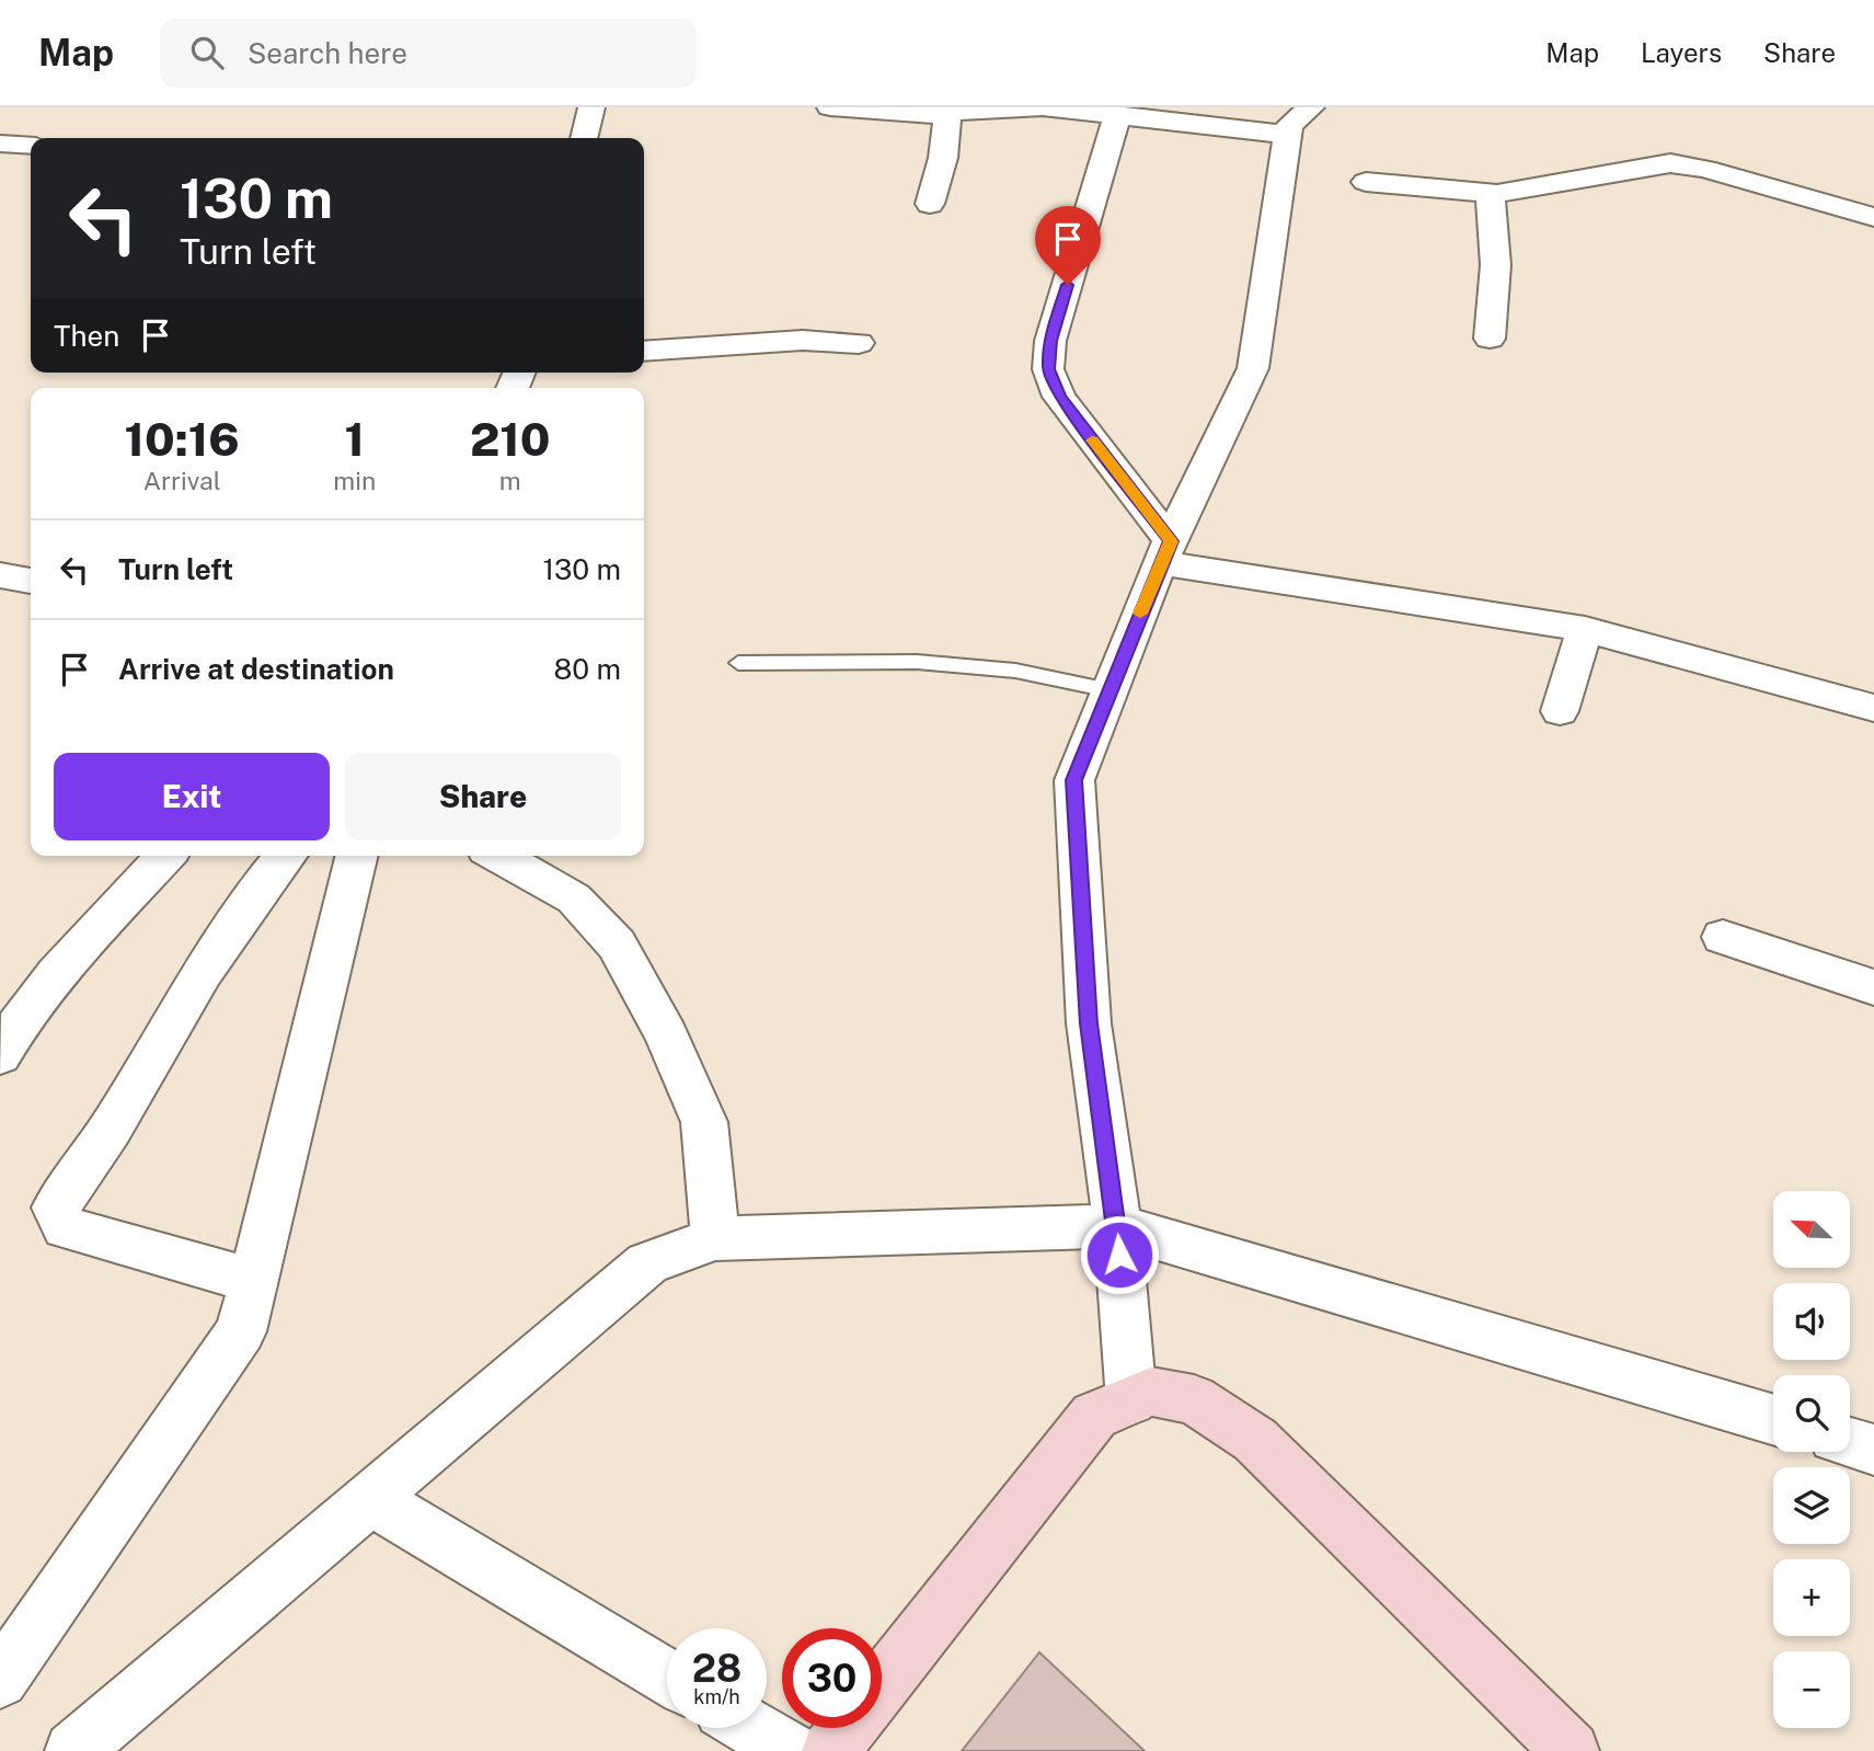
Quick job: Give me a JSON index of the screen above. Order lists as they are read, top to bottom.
{
  "north": "top left",
  "page": {
    "header": "Map",
    "search": "Search here",
    "nav": ["Map", "Layers", "Share"],
    "turn": ["130 m", "Turn left"],
    "then": "Then",
    "eta": [
      "10:16",
      "Arrival",
      "1",
      "min",
      "210",
      "m"
    ],
    "list": [
      {
        "name": "Turn left",
        "value": "130 m"
      },
      {
        "name": "Arrive at destination",
        "value": "80 m"
      }
    ],
    "buttons": ["Exit", "Share"],
    "map_buttons": ["+", "−"],
    "speed": "28 km/h",
    "limit": "30"
  }
}
